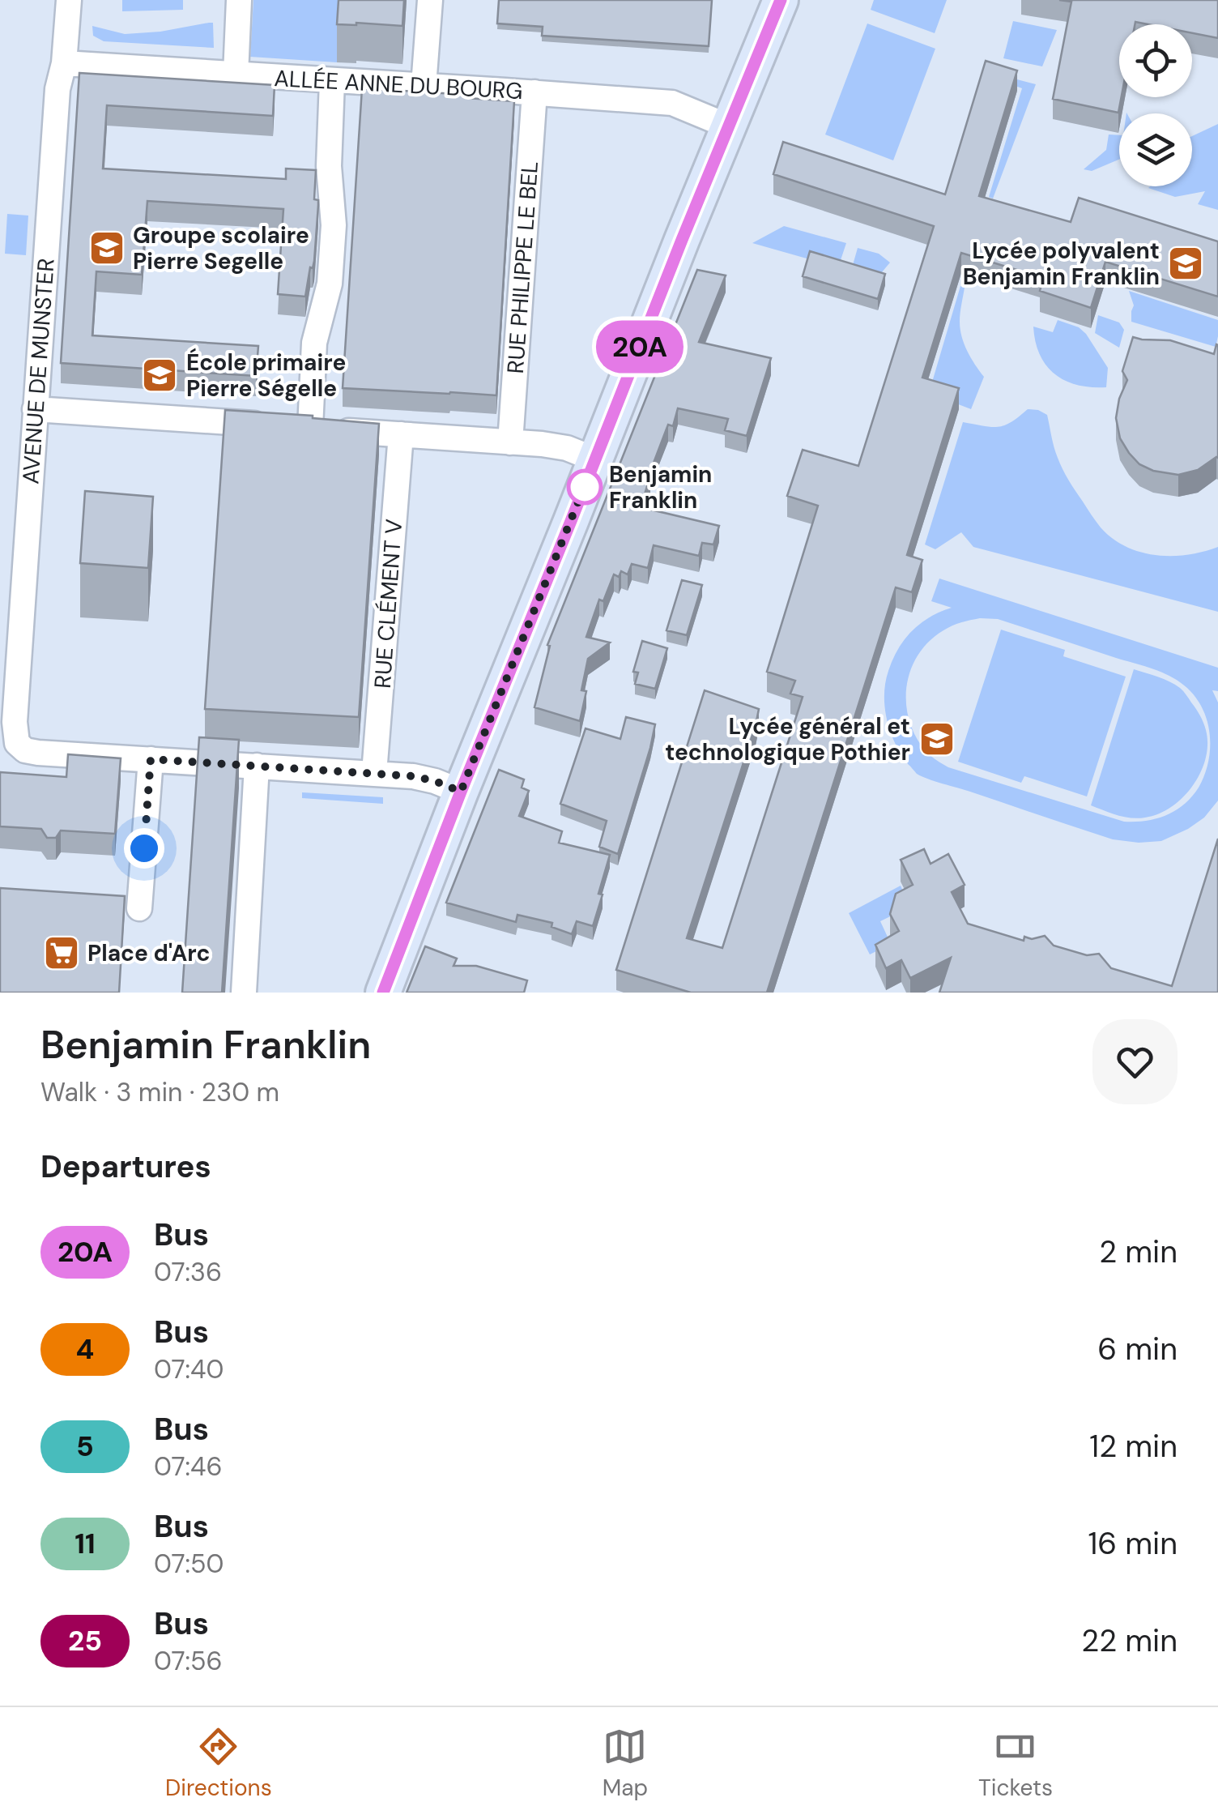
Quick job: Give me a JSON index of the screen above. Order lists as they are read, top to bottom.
{
  "streets": {
    "street": [
      "ALLÉE ANNE DU BOURG",
      "RUE PHILIPPE LE BEL",
      "AVENUE DE MUNSTER",
      "RUE CLÉMENT V"
    ]
  },
  "crossings": [
    ["ALLÉE ANNE DU BOURG", "RUE PHILIPPE LE BEL"],
    ["ALLÉE ANNE DU BOURG", "AVENUE DE MUNSTER"]
  ],
  "places": {
    "school or university": [
      "Groupe scolaire Pierre Segelle",
      "Lycée polyvalent Benjamin Franklin",
      "École primaire Pierre Ségelle",
      "Lycée général et technologique Pothier"
    ],
    "other": ["Benjamin Franklin"],
    "supermarket": ["Place d'Arc"]
  },
  "lines": ["bus line 20A"],
  "page": {
    "on_map": "20A",
    "heading": [
      ["Benjamin Franklin", "Walk · 3 min · 230 m"],
      "Departures"
    ],
    "list": [
      {
        "mark": "20A",
        "name": "Bus",
        "note": "07:36",
        "value": "2 min"
      },
      {
        "mark": "4",
        "name": "Bus",
        "note": "07:40",
        "value": "6 min"
      },
      {
        "mark": "5",
        "name": "Bus",
        "note": "07:46",
        "value": "12 min"
      },
      {
        "mark": "11",
        "name": "Bus",
        "note": "07:50",
        "value": "16 min"
      },
      {
        "mark": "25",
        "name": "Bus",
        "note": "07:56",
        "value": "22 min"
      }
    ],
    "tabs": ["Directions", "Map", "Tickets"]
  }
}
